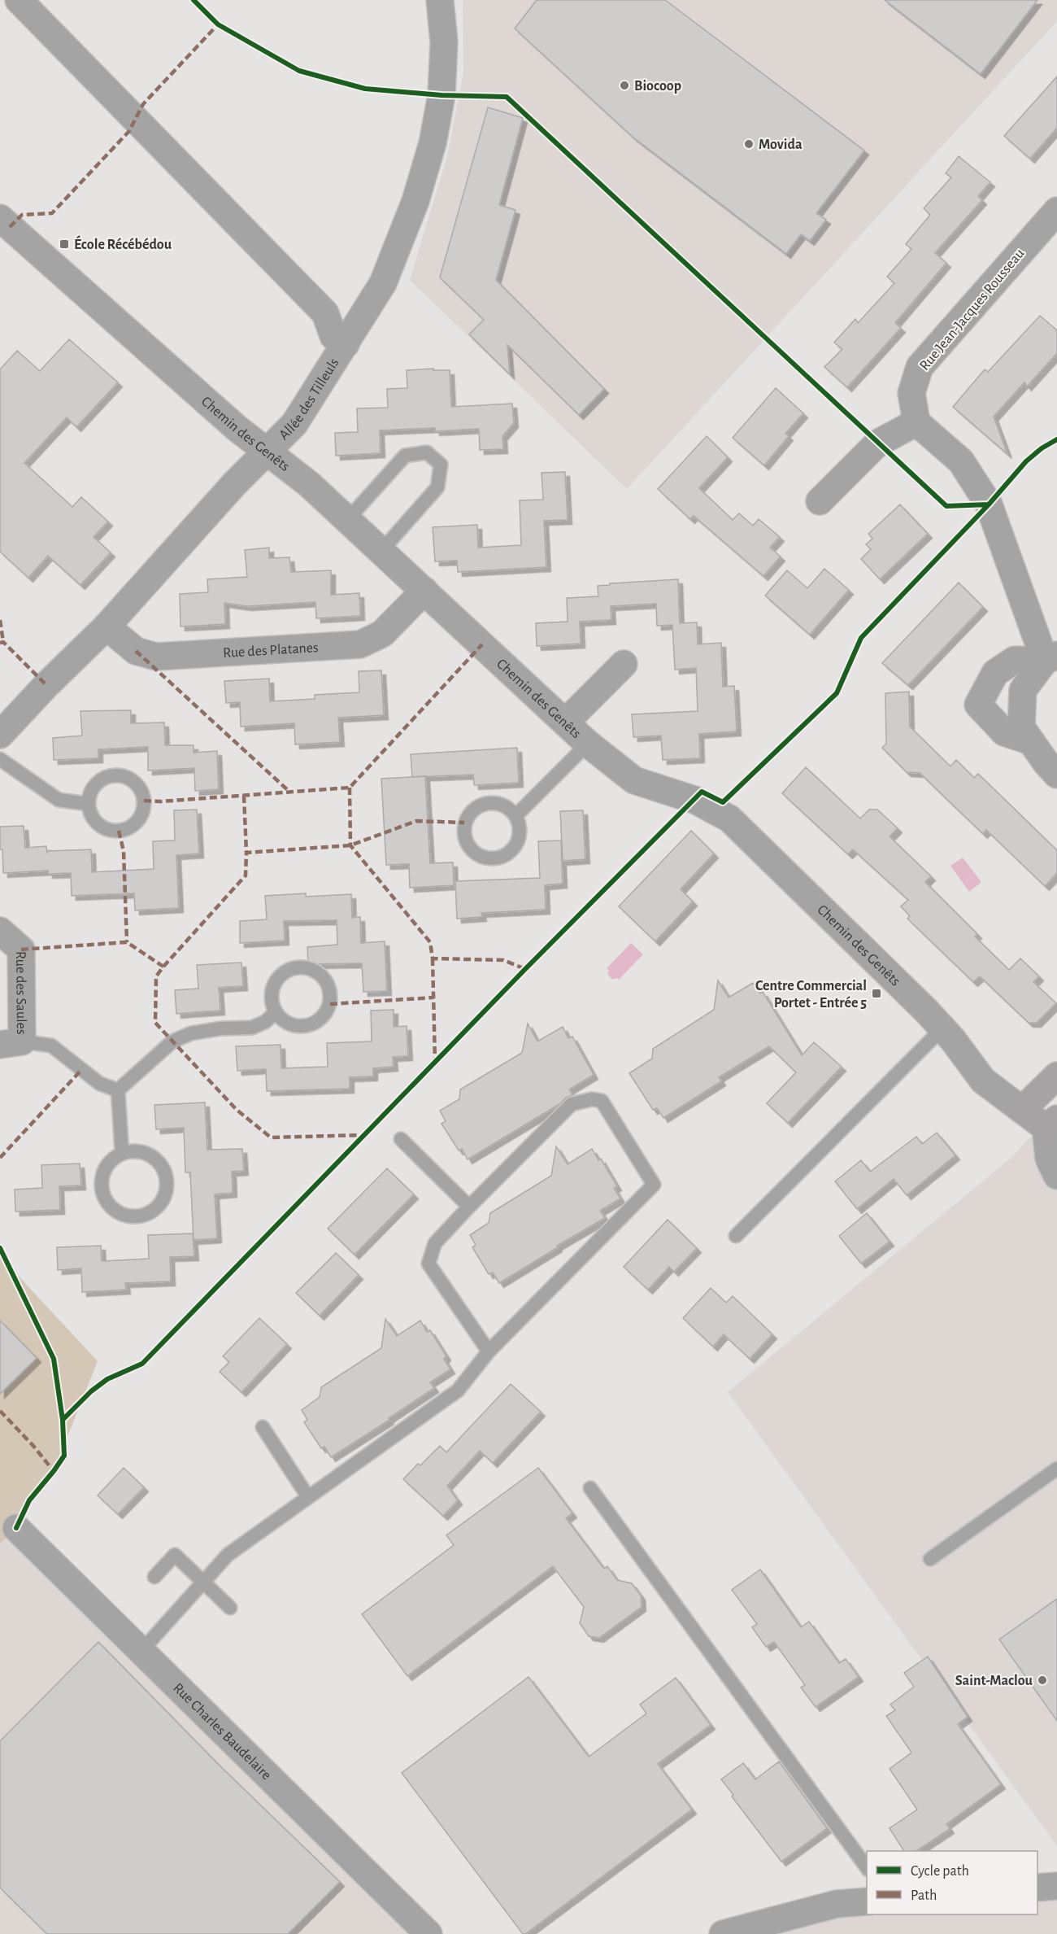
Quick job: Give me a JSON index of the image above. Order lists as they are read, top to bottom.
{
  "streets": {
    "street": [
      "Rue Jean-Jacques Rousseau",
      "Allée des Tilleuls",
      "Chemin des Genêts",
      "Rue des Platanes",
      "Rue des Saules",
      "Rue Charles Baudelaire"
    ]
  },
  "crossings": [
    ["Allée des Tilleuls", "Chemin des Genêts"],
    ["Allée des Tilleuls", "Rue des Platanes"],
    ["Chemin des Genêts", "Rue des Platanes"]
  ],
  "places": {
    "other": ["Biocoop", "Movida", "Saint-Maclou"],
    "transit": ["École Récébédou", "Centre Commercial Portet - Entrée 5"]
  },
  "legend": ["Cycle path", "Path"]
}
